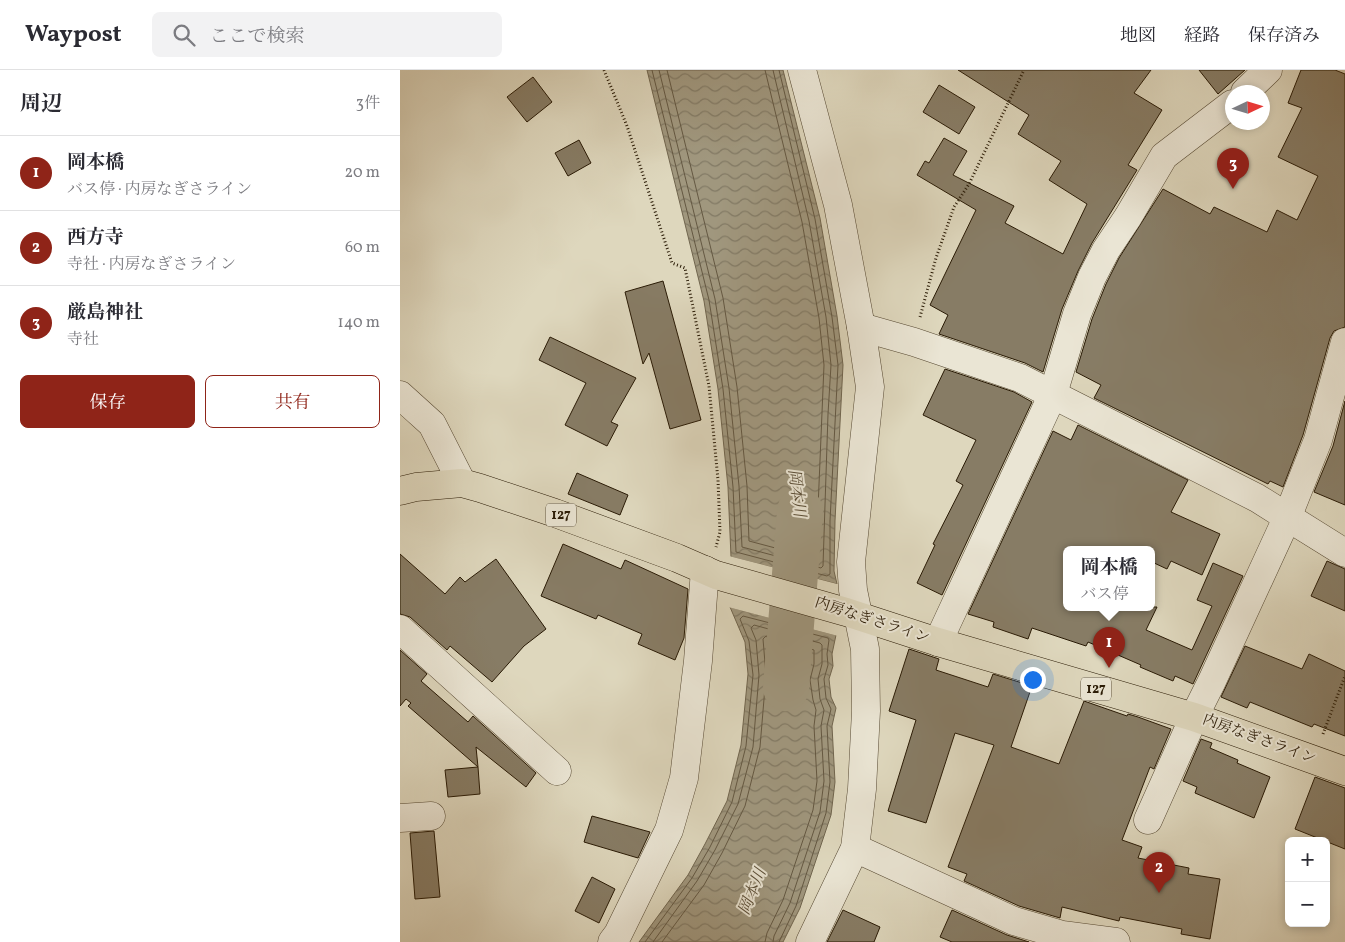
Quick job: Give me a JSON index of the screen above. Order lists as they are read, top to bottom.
{
  "streets": {
    "highway": ["127", "内房なぎさライン"]
  },
  "water": ["岡本川"],
  "north": "right",
  "page": {
    "header": "Waypost",
    "search": "ここで検索",
    "nav": ["地図", "経路", "保存済み"],
    "heading": ["周辺", "3件"],
    "list": [
      {
        "mark": "1",
        "name": "岡本橋",
        "note": "バス停 · 内房なぎさライン",
        "value": "20 m"
      },
      {
        "mark": "2",
        "name": "西方寺",
        "note": "寺社 · 内房なぎさライン",
        "value": "60 m"
      },
      {
        "mark": "3",
        "name": "厳島神社",
        "note": "寺社",
        "value": "140 m"
      }
    ],
    "pins": ["3", "1", "2"],
    "buttons": ["保存", "共有"],
    "popup": ["岡本橋", "バス停"],
    "map_buttons": ["+", "−"]
  }
}
